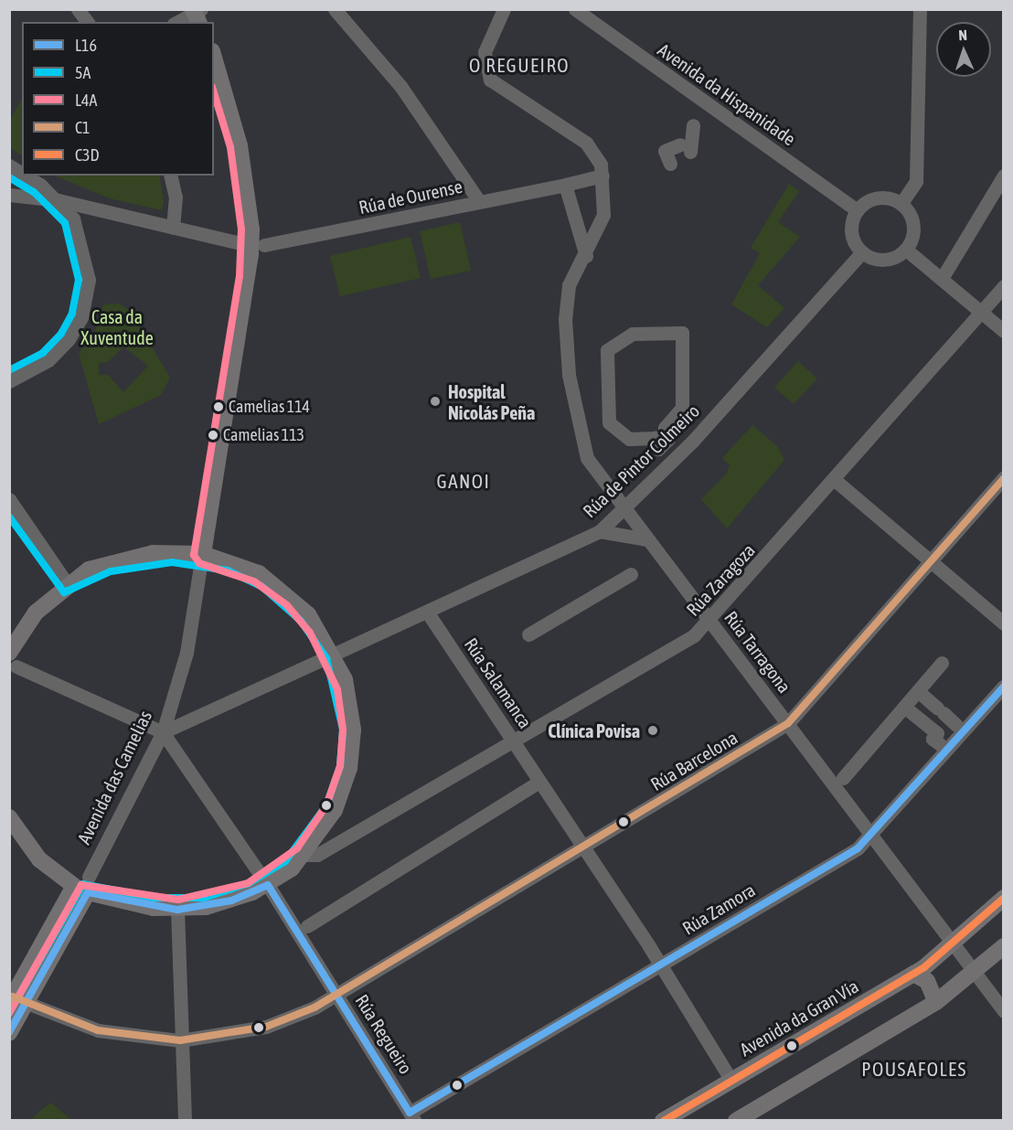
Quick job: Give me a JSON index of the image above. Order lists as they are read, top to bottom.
{
  "streets": {
    "main road": ["Avenida das Camelias", "Avenida da Gran Vía"],
    "street": [
      "Avenida da Hispanidade",
      "Rúa de Ourense",
      "Rúa de Pintor Colmeiro",
      "Rúa Zaragoza",
      "Rúa Tarragona",
      "Rúa Salamanca",
      "Rúa Barcelona",
      "Rúa Zamora",
      "Rúa Regueiro"
    ]
  },
  "crossings": [
    ["Avenida da Hispanidade", "Rúa de Pintor Colmeiro"],
    ["Rúa de Ourense", "Rúa Tarragona"],
    ["Rúa de Ourense", "Avenida das Camelias"],
    ["Rúa de Pintor Colmeiro", "Rúa Tarragona"],
    ["Rúa de Pintor Colmeiro", "Rúa Salamanca"],
    ["Rúa de Pintor Colmeiro", "Avenida das Camelias"],
    ["Rúa de Pintor Colmeiro", "Rúa Regueiro"],
    ["Rúa Zaragoza", "Rúa Tarragona"],
    ["Rúa Zaragoza", "Rúa Salamanca"],
    ["Rúa Tarragona", "Rúa Barcelona"],
    ["Rúa Tarragona", "Rúa Zamora"],
    ["Rúa Tarragona", "Avenida da Gran Vía"],
    ["Rúa Salamanca", "Rúa Barcelona"],
    ["Rúa Salamanca", "Rúa Zamora"],
    ["Rúa Salamanca", "Avenida da Gran Vía"],
    ["Rúa Barcelona", "Avenida das Camelias"],
    ["Rúa Barcelona", "Rúa Regueiro"],
    ["Avenida das Camelias", "Rúa Regueiro"],
    ["Rúa Zamora", "Rúa Regueiro"]
  ],
  "districts": ["O REGUEIRO", "GANOI", "POUSAFOLES"],
  "parks": ["Casa da Xuventude"],
  "places": [
    "Hospital Nicolás Peña",
    "Camelias 114",
    "Camelias 113",
    "Clínica Povisa"
  ],
  "lines": [
    "transit line L4A",
    "transit line 5A",
    "transit line C1",
    "transit line L16",
    "transit line C3D"
  ],
  "legend": [
    "L16",
    "5A",
    "L4A",
    "C1",
    "C3D"
  ],
  "north": "top"
}
